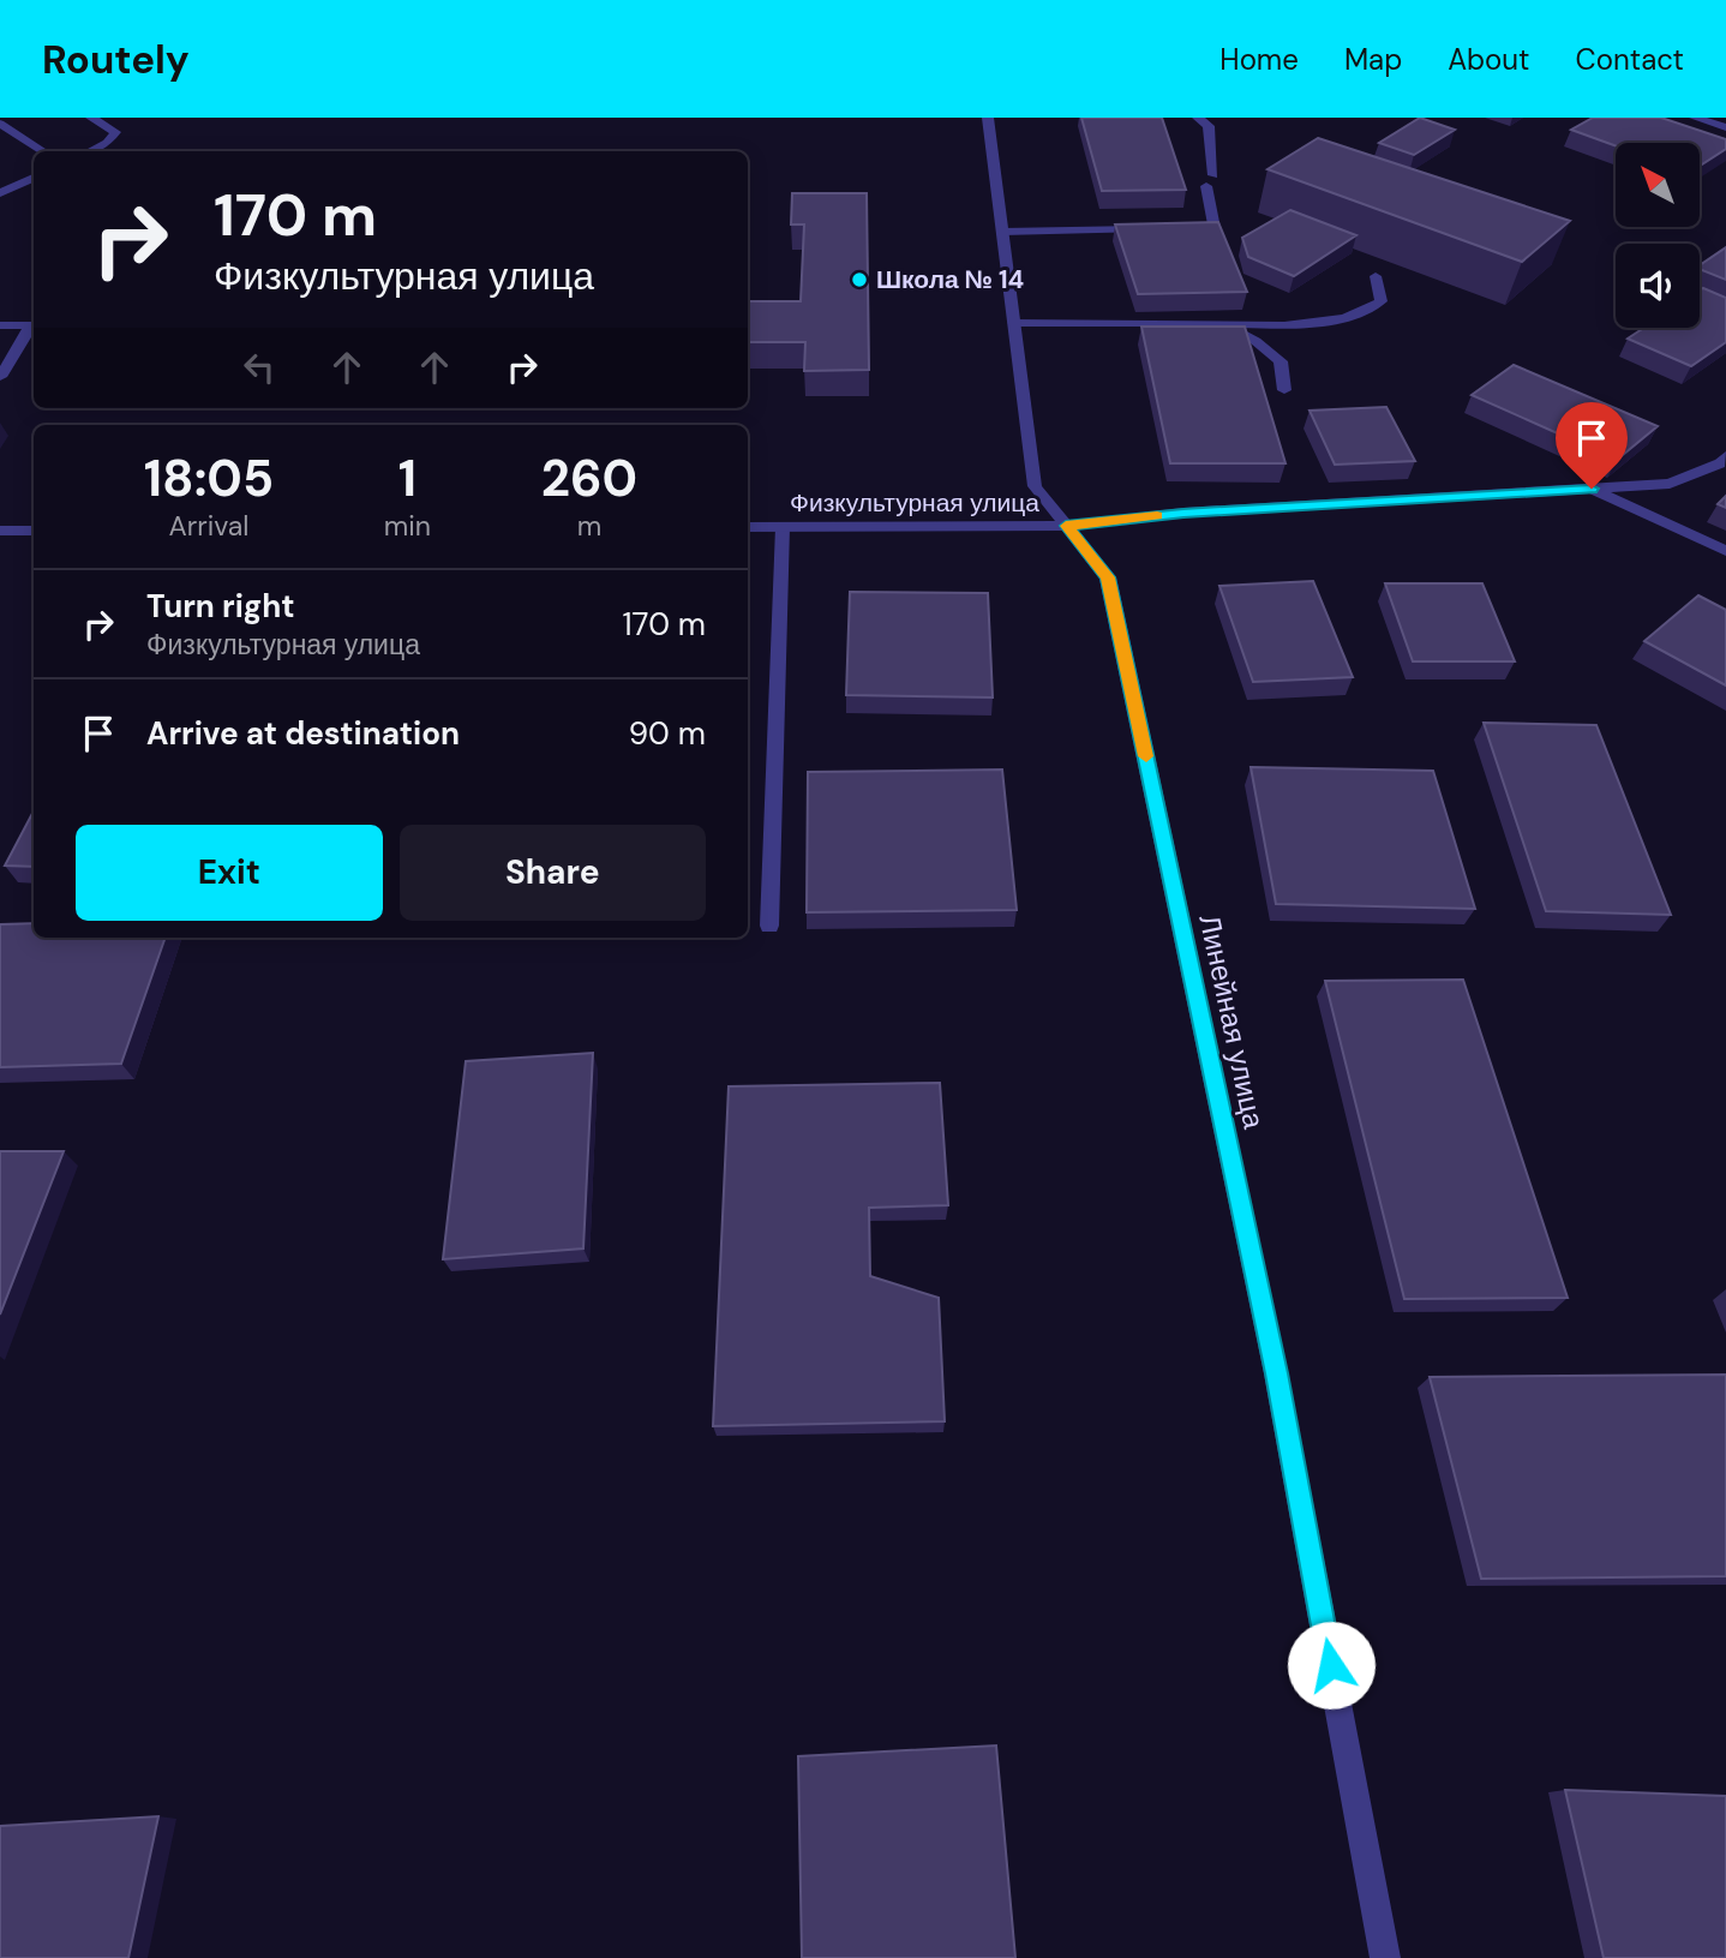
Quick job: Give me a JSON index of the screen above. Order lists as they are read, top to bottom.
{
  "streets": {
    "street": ["Физкультурная улица", "Линейная улица"]
  },
  "crossings": [
    ["Физкультурная улица", "Линейная улица"]
  ],
  "places": ["Школа № 14"],
  "north": "top left",
  "page": {
    "header": "Routely",
    "nav": [
      "Home",
      "Map",
      "About",
      "Contact"
    ],
    "turn": ["170 m", "Физкультурная улица"],
    "eta": [
      "18:05",
      "Arrival",
      "1",
      "min",
      "260",
      "m"
    ],
    "list": [
      {
        "name": "Turn right",
        "note": "Физкультурная улица",
        "value": "170 m"
      },
      {
        "name": "Arrive at destination",
        "value": "90 m"
      }
    ],
    "buttons": ["Exit", "Share"]
  }
}
